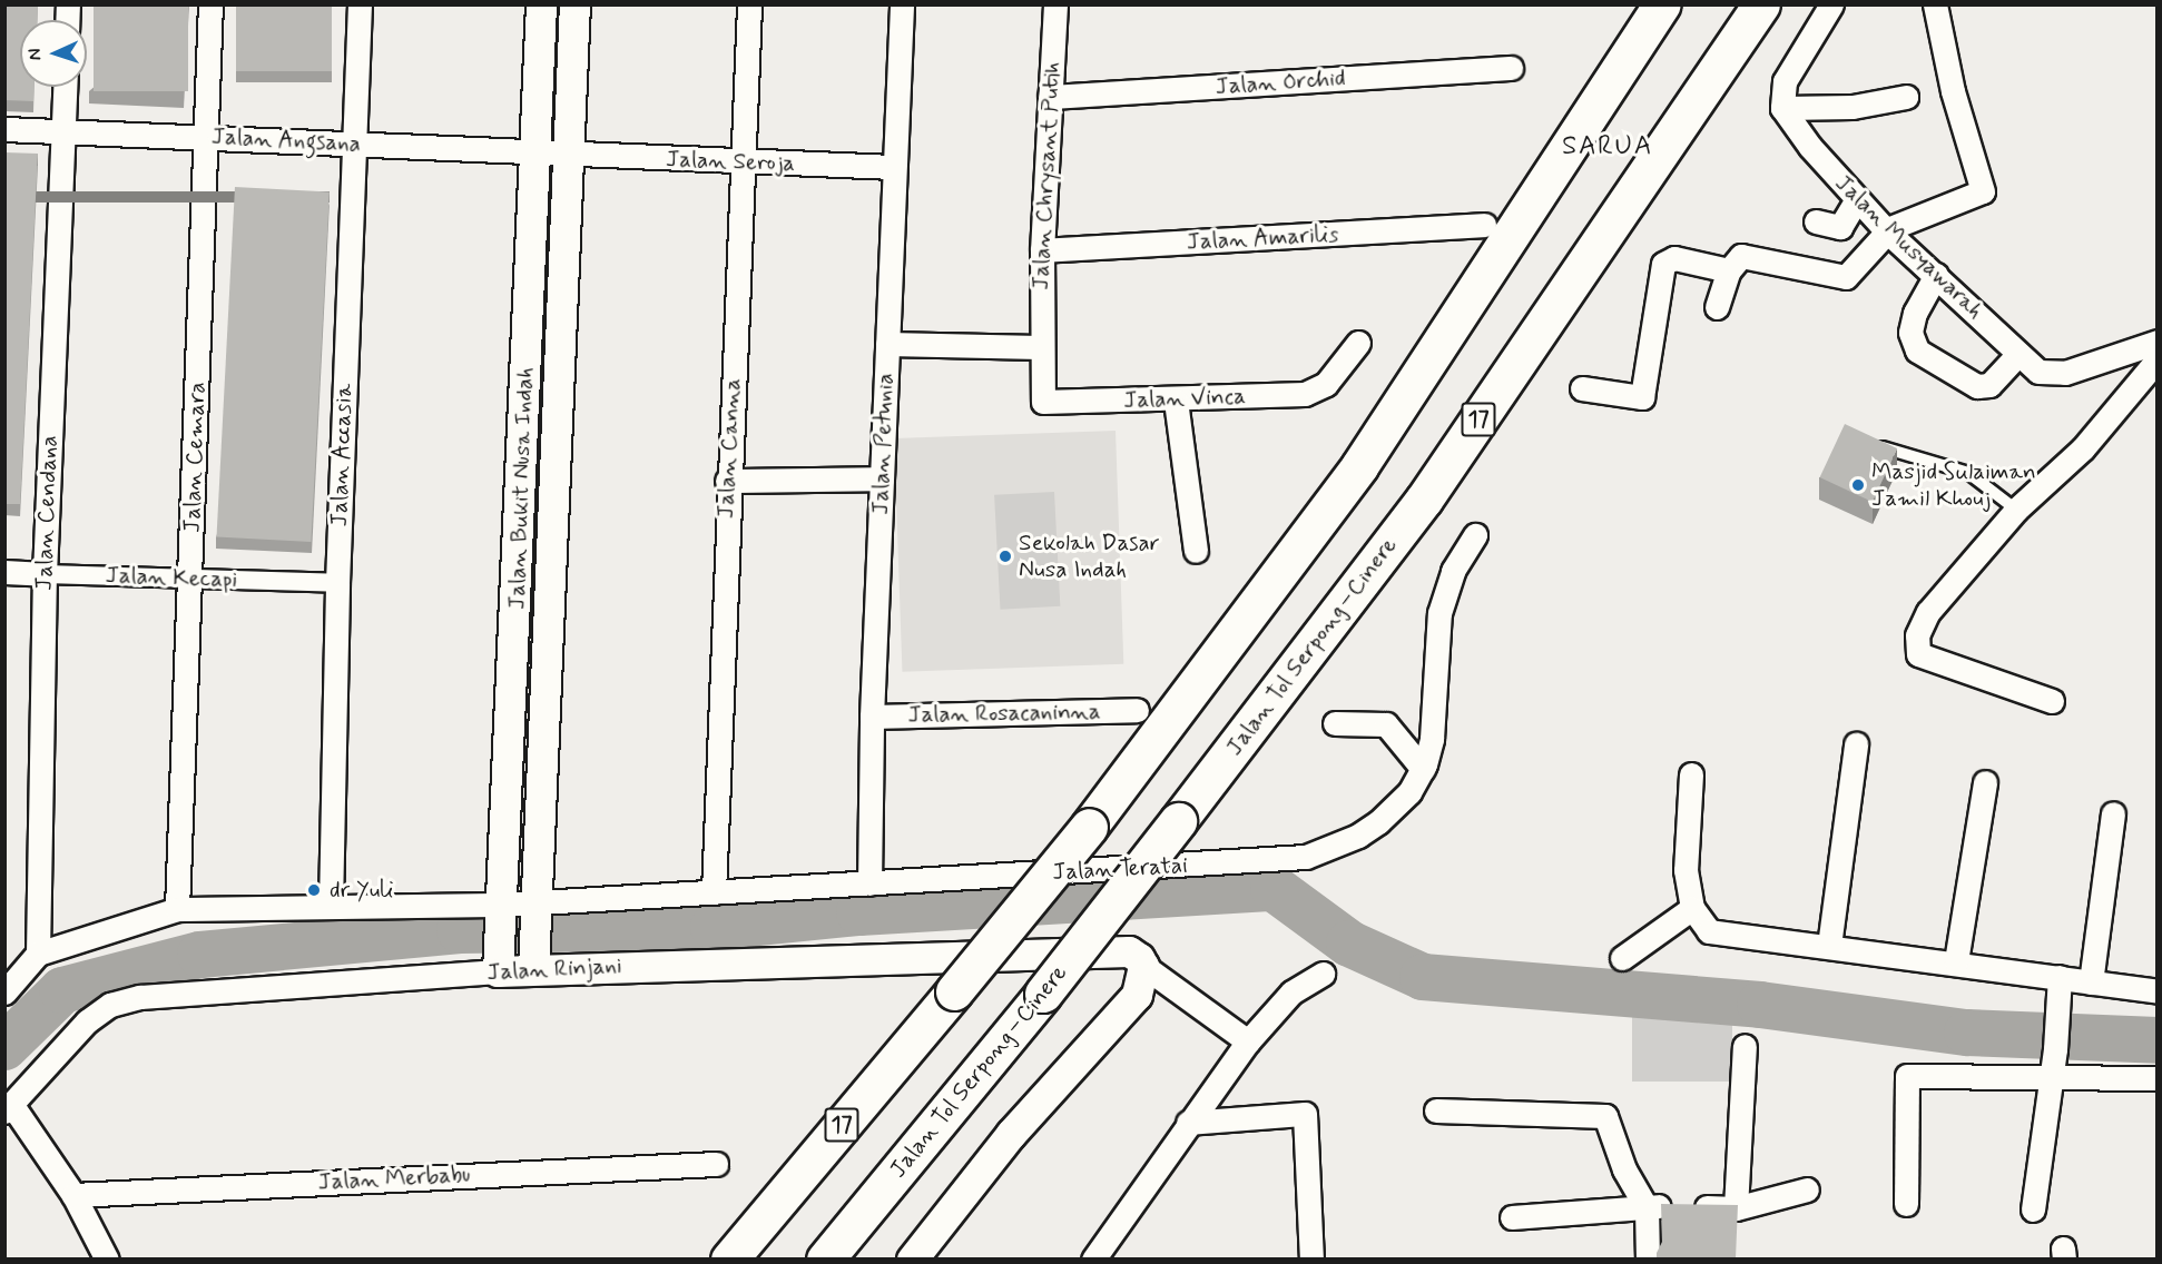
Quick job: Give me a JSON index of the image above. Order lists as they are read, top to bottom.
{
  "streets": {
    "highway": ["17", "Jalan Tol Serpong–Cinere"],
    "street": [
      "Jalan Orchid",
      "Jalan Angsana",
      "Jalan Seroja",
      "Jalan Chrysant Putih",
      "Jalan Amarilis",
      "Jalan Musyawarah",
      "Jalan Vinca",
      "Jalan Petunia",
      "Jalan Canna",
      "Jalan Accasia",
      "Jalan Cemara",
      "Jalan Bukit Nusa Indah",
      "Jalan Cendana",
      "Jalan Kecapi",
      "Jalan Rosacaninna",
      "Jalan Teratai",
      "Jalan Rinjani",
      "Jalan Merbabu"
    ]
  },
  "crossings": [
    ["Jalan Orchid", "Jalan Chrysant Putih"],
    ["Jalan Angsana", "Jalan Seroja"],
    ["Jalan Angsana", "Jalan Accasia"],
    ["Jalan Angsana", "Jalan Cemara"],
    ["Jalan Angsana", "Jalan Bukit Nusa Indah"],
    ["Jalan Angsana", "Jalan Cendana"],
    ["Jalan Seroja", "Jalan Petunia"],
    ["Jalan Seroja", "Jalan Canna"],
    ["Jalan Seroja", "Jalan Bukit Nusa Indah"],
    ["Jalan Chrysant Putih", "Jalan Amarilis"],
    ["Jalan Chrysant Putih", "Jalan Vinca"],
    ["Jalan Petunia", "Jalan Rosacaninna"],
    ["Jalan Petunia", "Jalan Teratai"],
    ["Jalan Canna", "Jalan Teratai"],
    ["Jalan Accasia", "Jalan Kecapi"],
    ["Jalan Accasia", "Jalan Teratai"],
    ["Jalan Cemara", "Jalan Kecapi"],
    ["Jalan Cemara", "Jalan Teratai"],
    ["Jalan Bukit Nusa Indah", "Jalan Teratai"],
    ["Jalan Bukit Nusa Indah", "Jalan Rinjani"],
    ["Jalan Cendana", "Jalan Kecapi"],
    ["Jalan Cendana", "Jalan Teratai"]
  ],
  "districts": ["SARUA"],
  "places": ["Masjid Sulaiman Jamil Khouj", "Sekolah Dasar Nusa Indah", "dr Yuli"],
  "north": "left"
}
